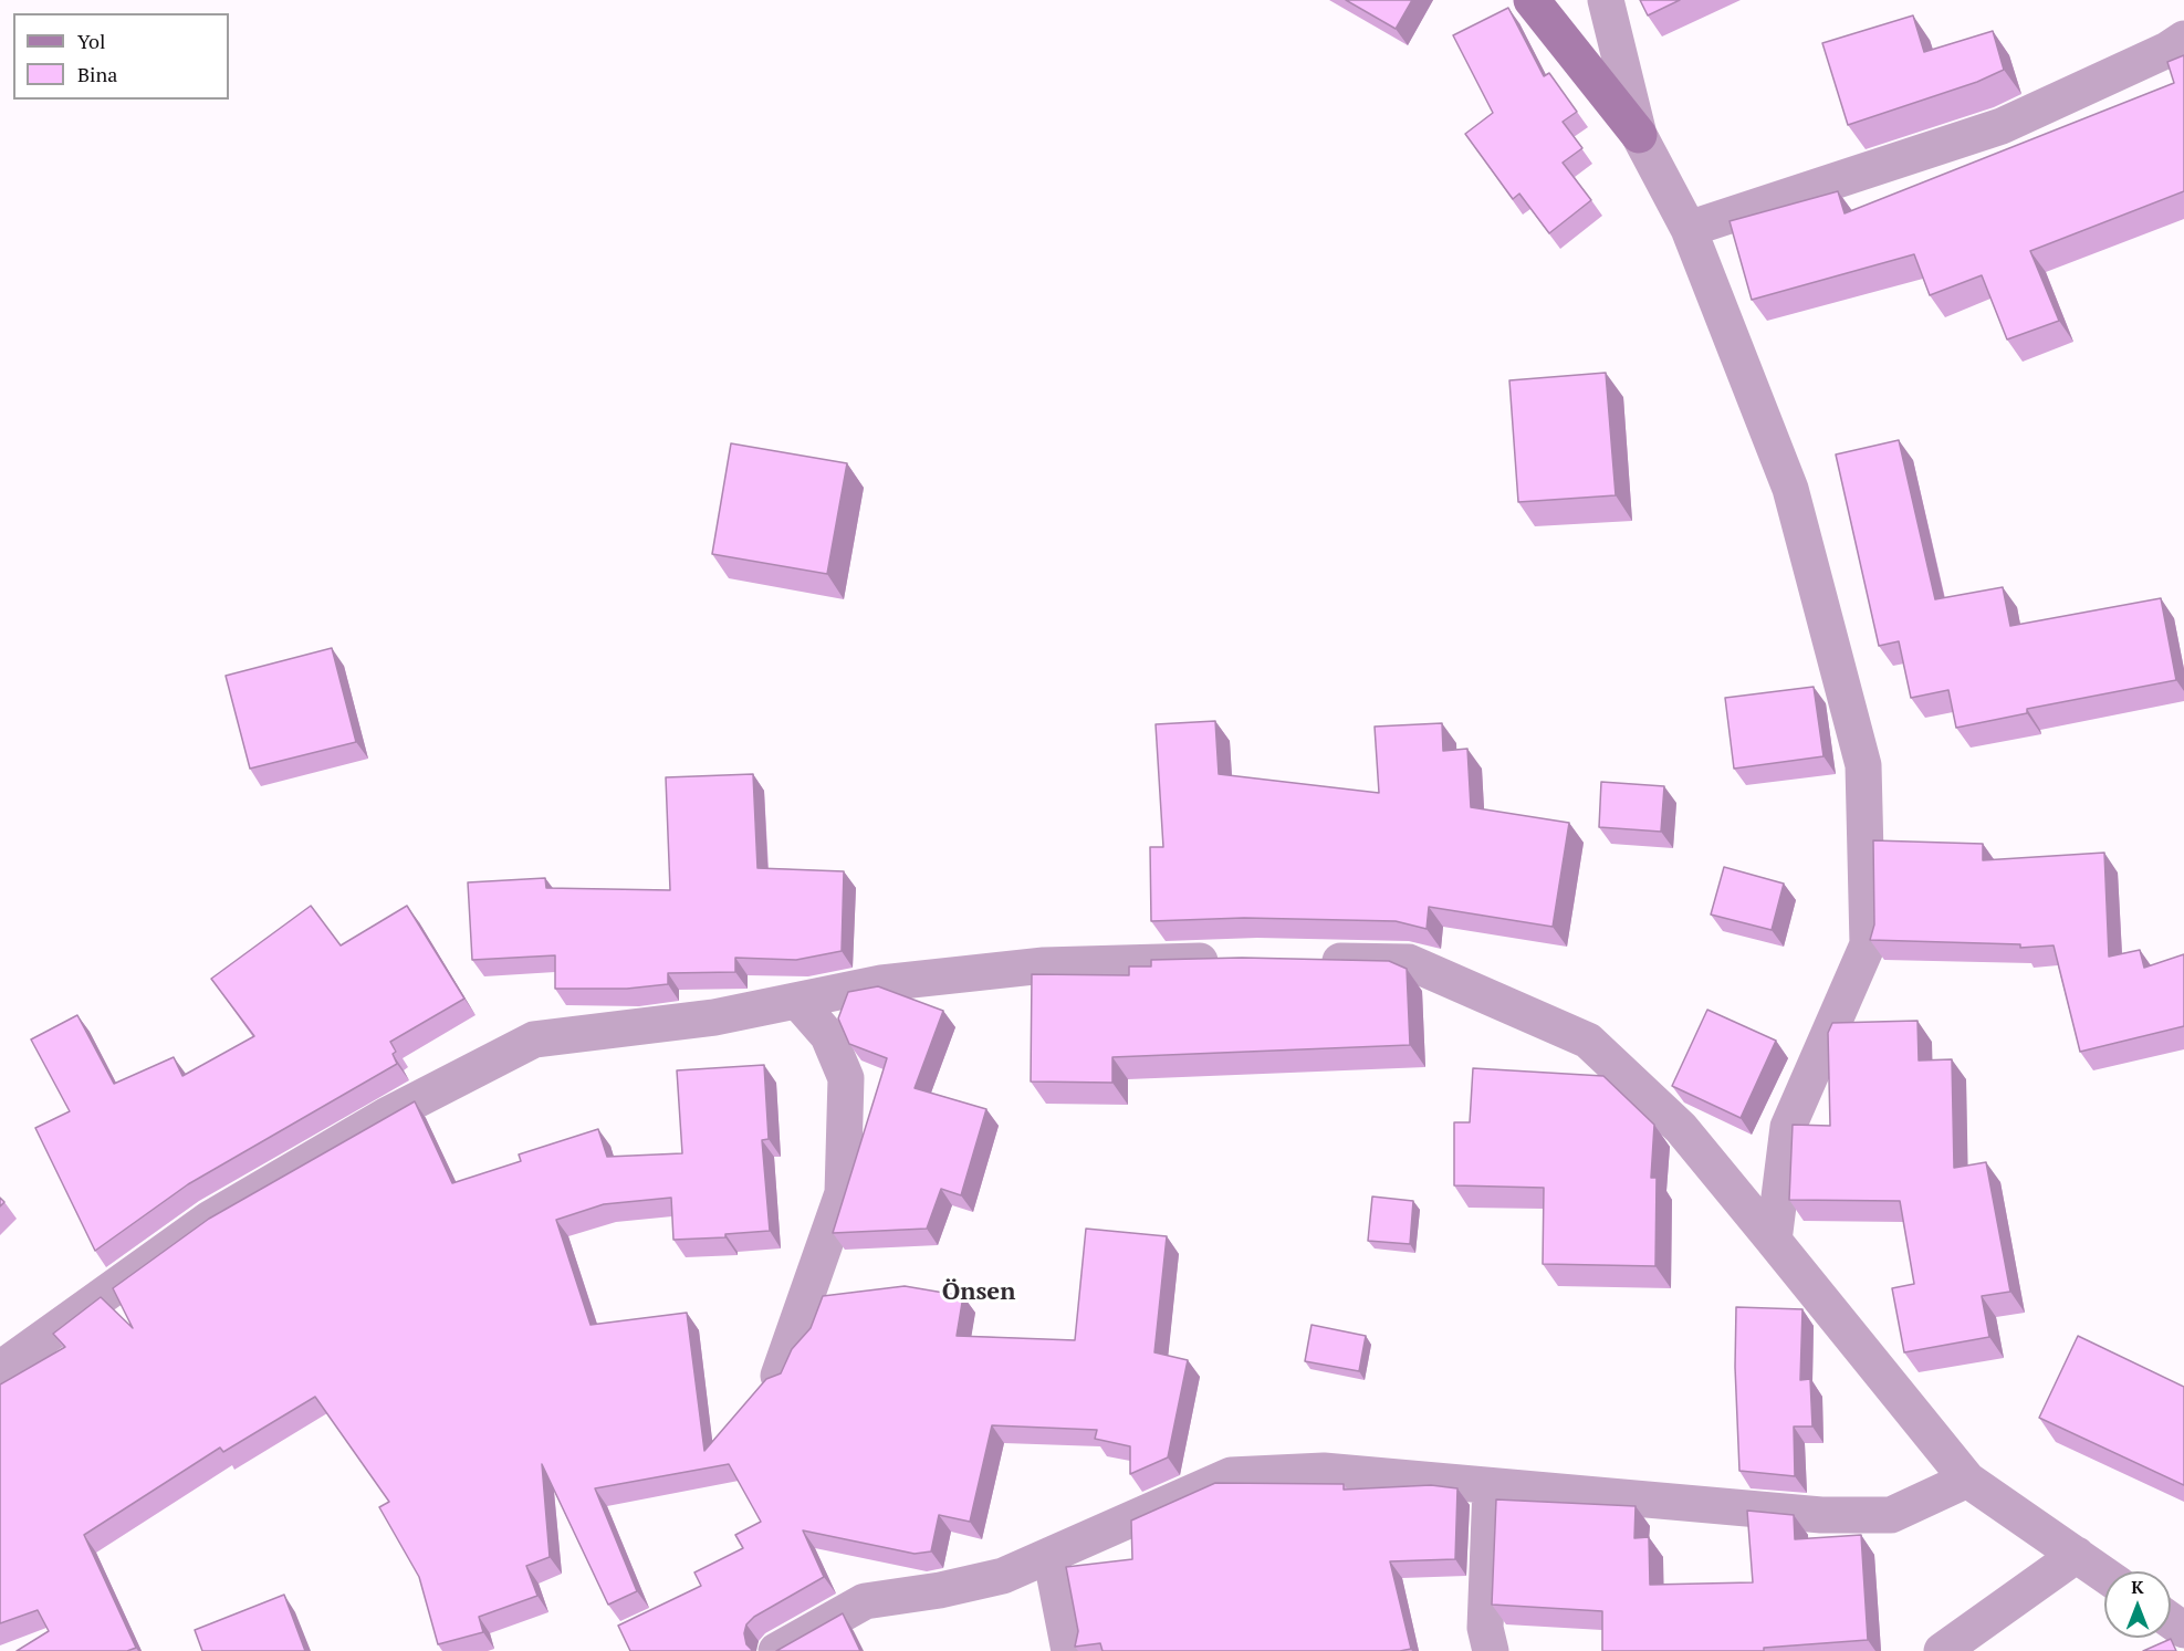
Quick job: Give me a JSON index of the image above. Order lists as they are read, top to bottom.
{
  "districts": ["Önsen"],
  "legend": ["Yol", "Bina"],
  "north": "top"
}
